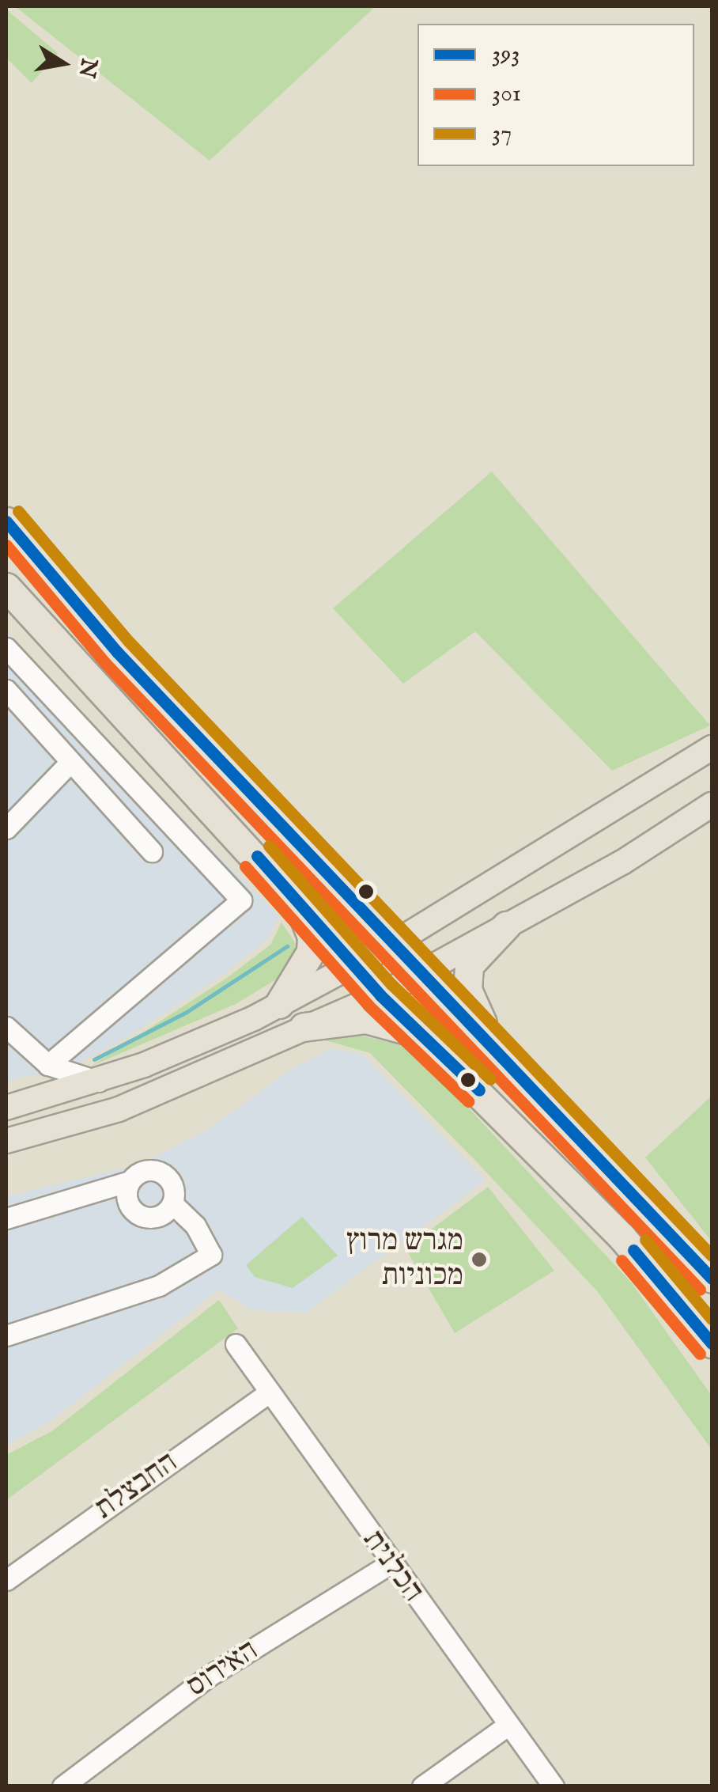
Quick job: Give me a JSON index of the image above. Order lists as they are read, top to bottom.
{
  "streets": {
    "street": ["החבצלת", "הכלנית", "האירוס"]
  },
  "crossings": [
    ["החבצלת", "הכלנית"],
    ["הכלנית", "האירוס"]
  ],
  "places": ["מגרש מרוץ מכוניות"],
  "lines": ["transit line 37", "transit line 393", "transit line 301"],
  "legend": ["393", "301", "37"],
  "north": "right"
}
